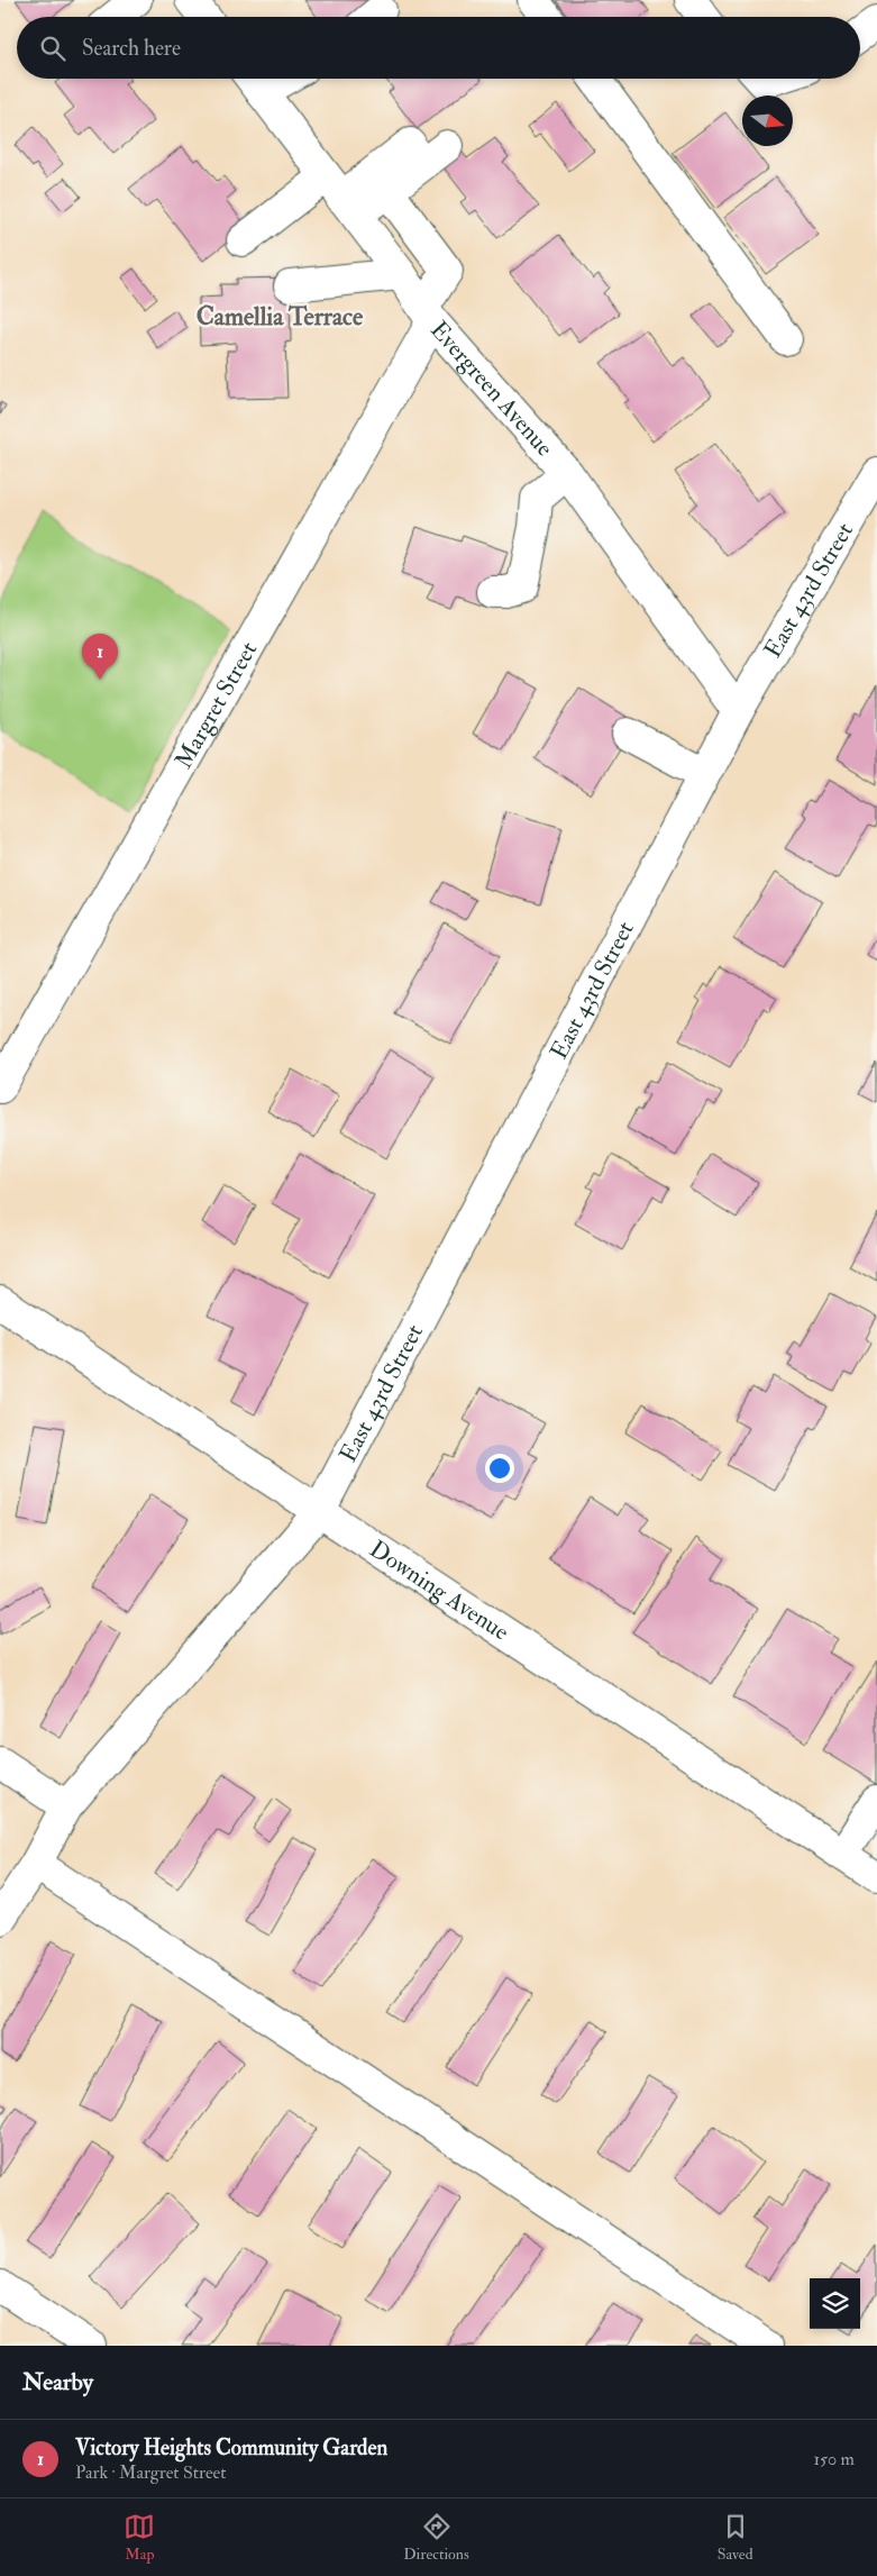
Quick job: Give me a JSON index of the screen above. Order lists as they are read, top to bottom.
{
  "streets": {
    "street": [
      "Evergreen Avenue",
      "East 43rd Street",
      "Margret Street",
      "Downing Avenue"
    ]
  },
  "crossings": [
    ["Evergreen Avenue", "East 43rd Street"],
    ["Evergreen Avenue", "Margret Street"],
    ["East 43rd Street", "Downing Avenue"]
  ],
  "districts": ["Camellia Terrace"],
  "north": "right",
  "page": {
    "search": "Search here",
    "pins": "1",
    "heading": "Nearby",
    "list": [
      {
        "mark": "1",
        "name": "Victory Heights Community Garden",
        "note": "Park · Margret Street",
        "value": "150 m"
      }
    ],
    "nav": ["Map", "Directions", "Saved"]
  }
}
